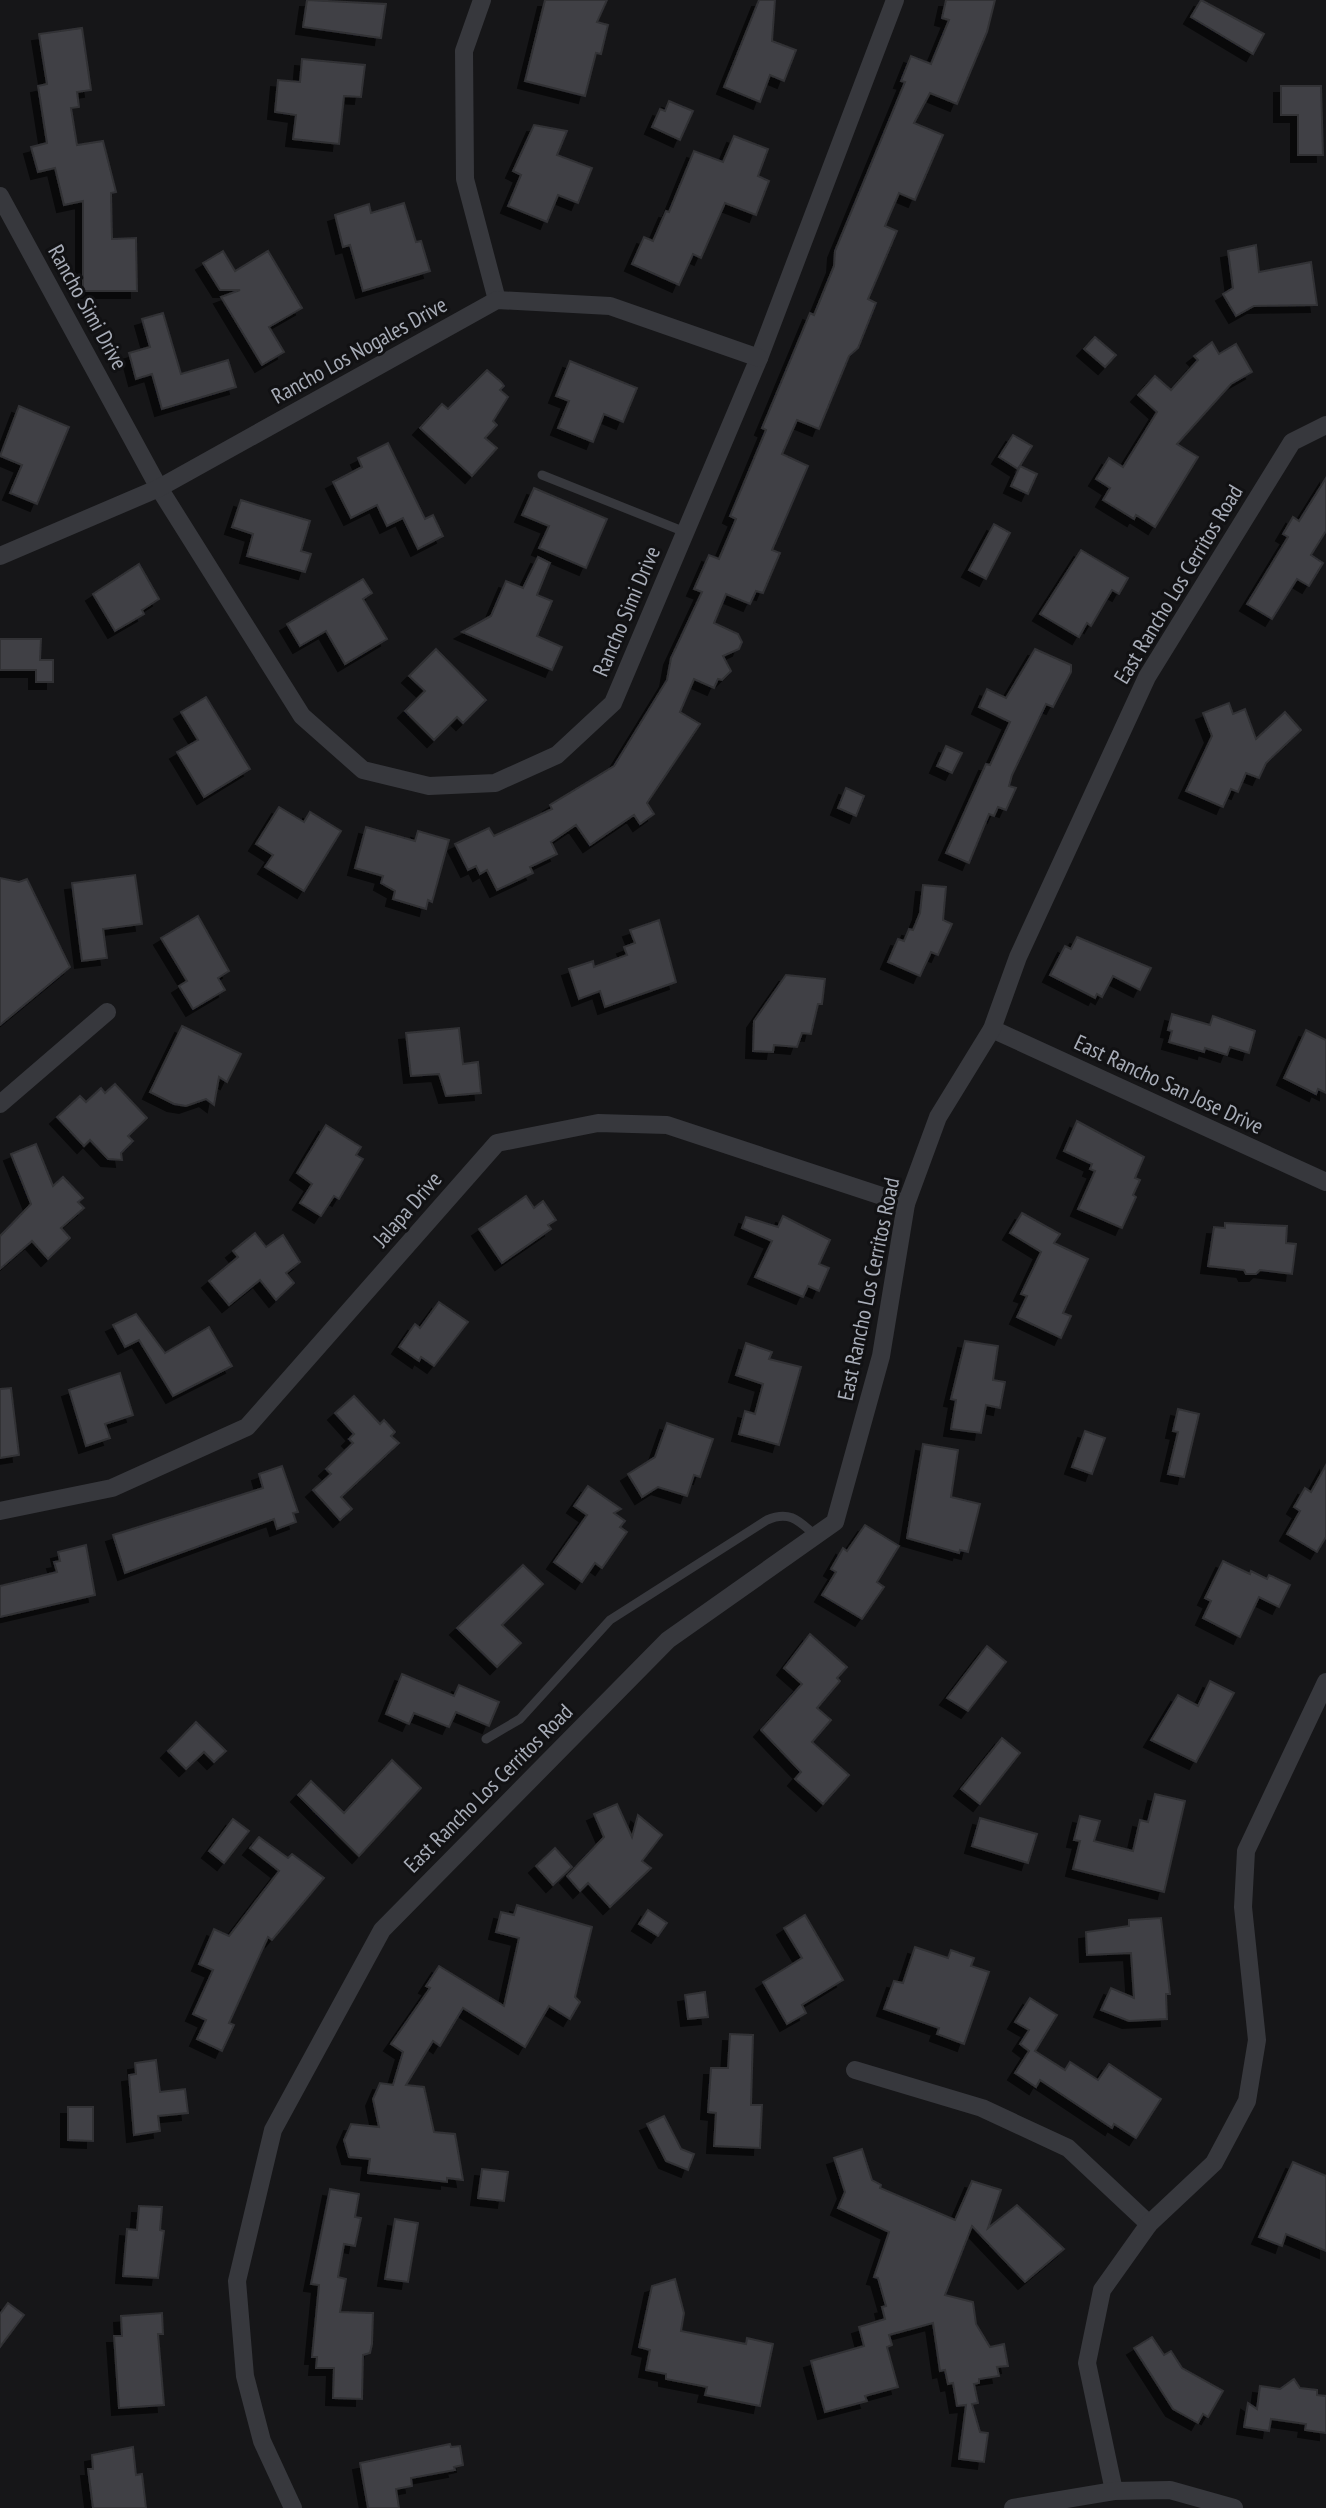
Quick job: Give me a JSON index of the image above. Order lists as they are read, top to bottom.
{
  "streets": {
    "street": [
      "Rancho Simi Drive",
      "Rancho Los Nogales Drive",
      "East Rancho Los Cerritos Road",
      "East Rancho San Jose Drive",
      "Jalapa Drive"
    ]
  },
  "crossings": [
    ["Rancho Simi Drive", "Rancho Los Nogales Drive"],
    ["East Rancho Los Cerritos Road", "East Rancho San Jose Drive"],
    ["East Rancho Los Cerritos Road", "Jalapa Drive"]
  ]
}
